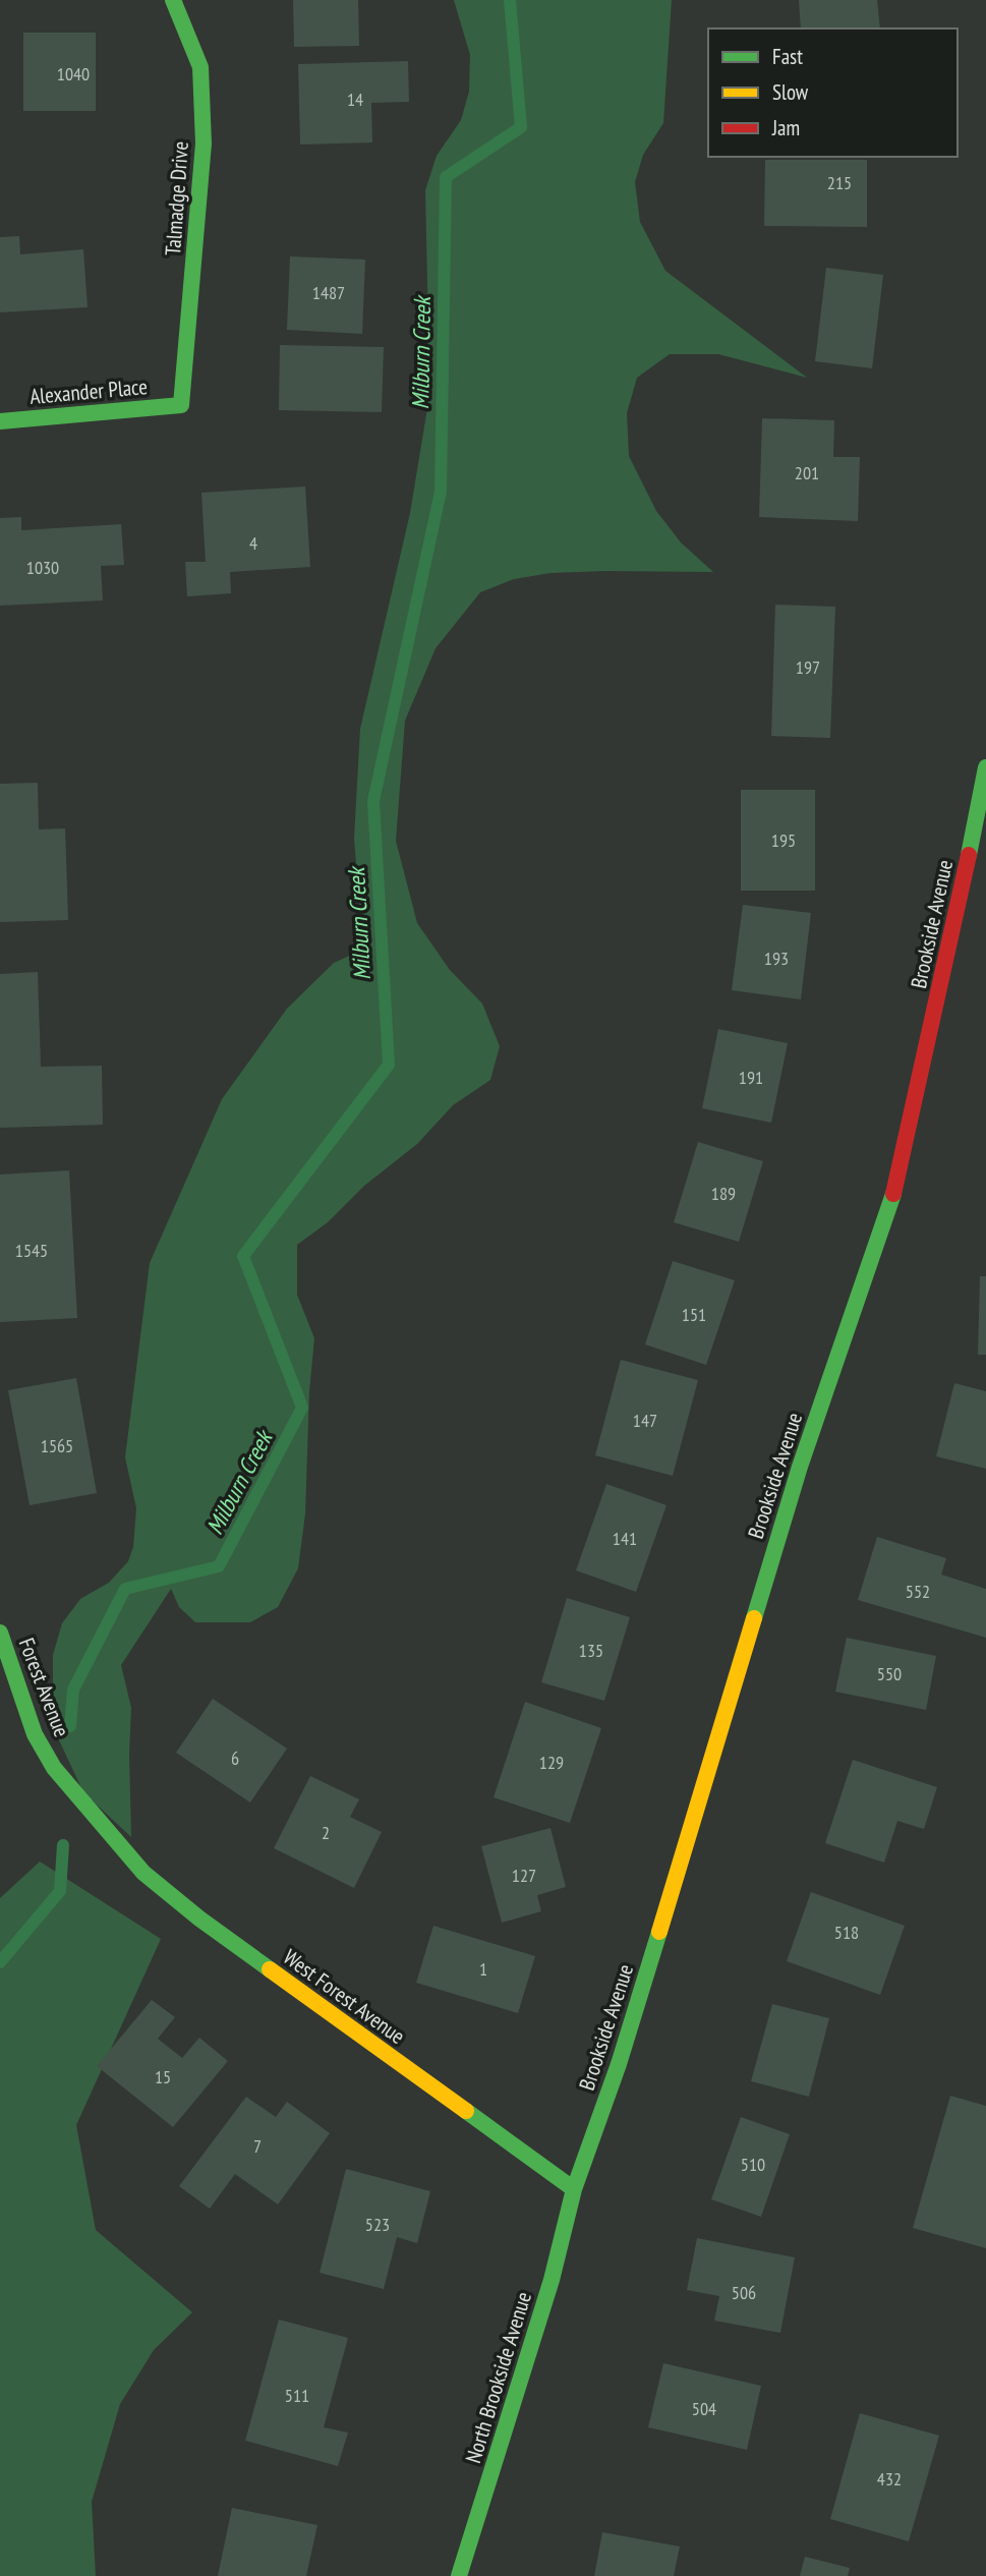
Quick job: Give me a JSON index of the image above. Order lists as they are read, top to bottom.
{
  "streets": {
    "main road": [
      "Talmadge Drive",
      "Alexander Place",
      "Brookside Avenue",
      "Forest Avenue",
      "West Forest Avenue",
      "North Brookside Avenue"
    ]
  },
  "crossings": [
    ["Talmadge Drive", "Alexander Place"],
    ["Brookside Avenue", "West Forest Avenue"],
    ["Brookside Avenue", "North Brookside Avenue"],
    ["Forest Avenue", "West Forest Avenue"],
    ["West Forest Avenue", "North Brookside Avenue"]
  ],
  "water": ["Milburn Creek"],
  "house_numbers": [
    "1040",
    "14",
    "215",
    "1487",
    "201",
    "4",
    "1030",
    "197",
    "195",
    "193",
    "191",
    "189",
    "1545",
    "151",
    "147",
    "1565",
    "141",
    "552",
    "135",
    "550",
    "6",
    "129",
    "2",
    "127",
    "518",
    "1",
    "15",
    "7",
    "510",
    "523",
    "506",
    "511",
    "504",
    "432"
  ],
  "legend": ["Fast", "Slow", "Jam"]
}
